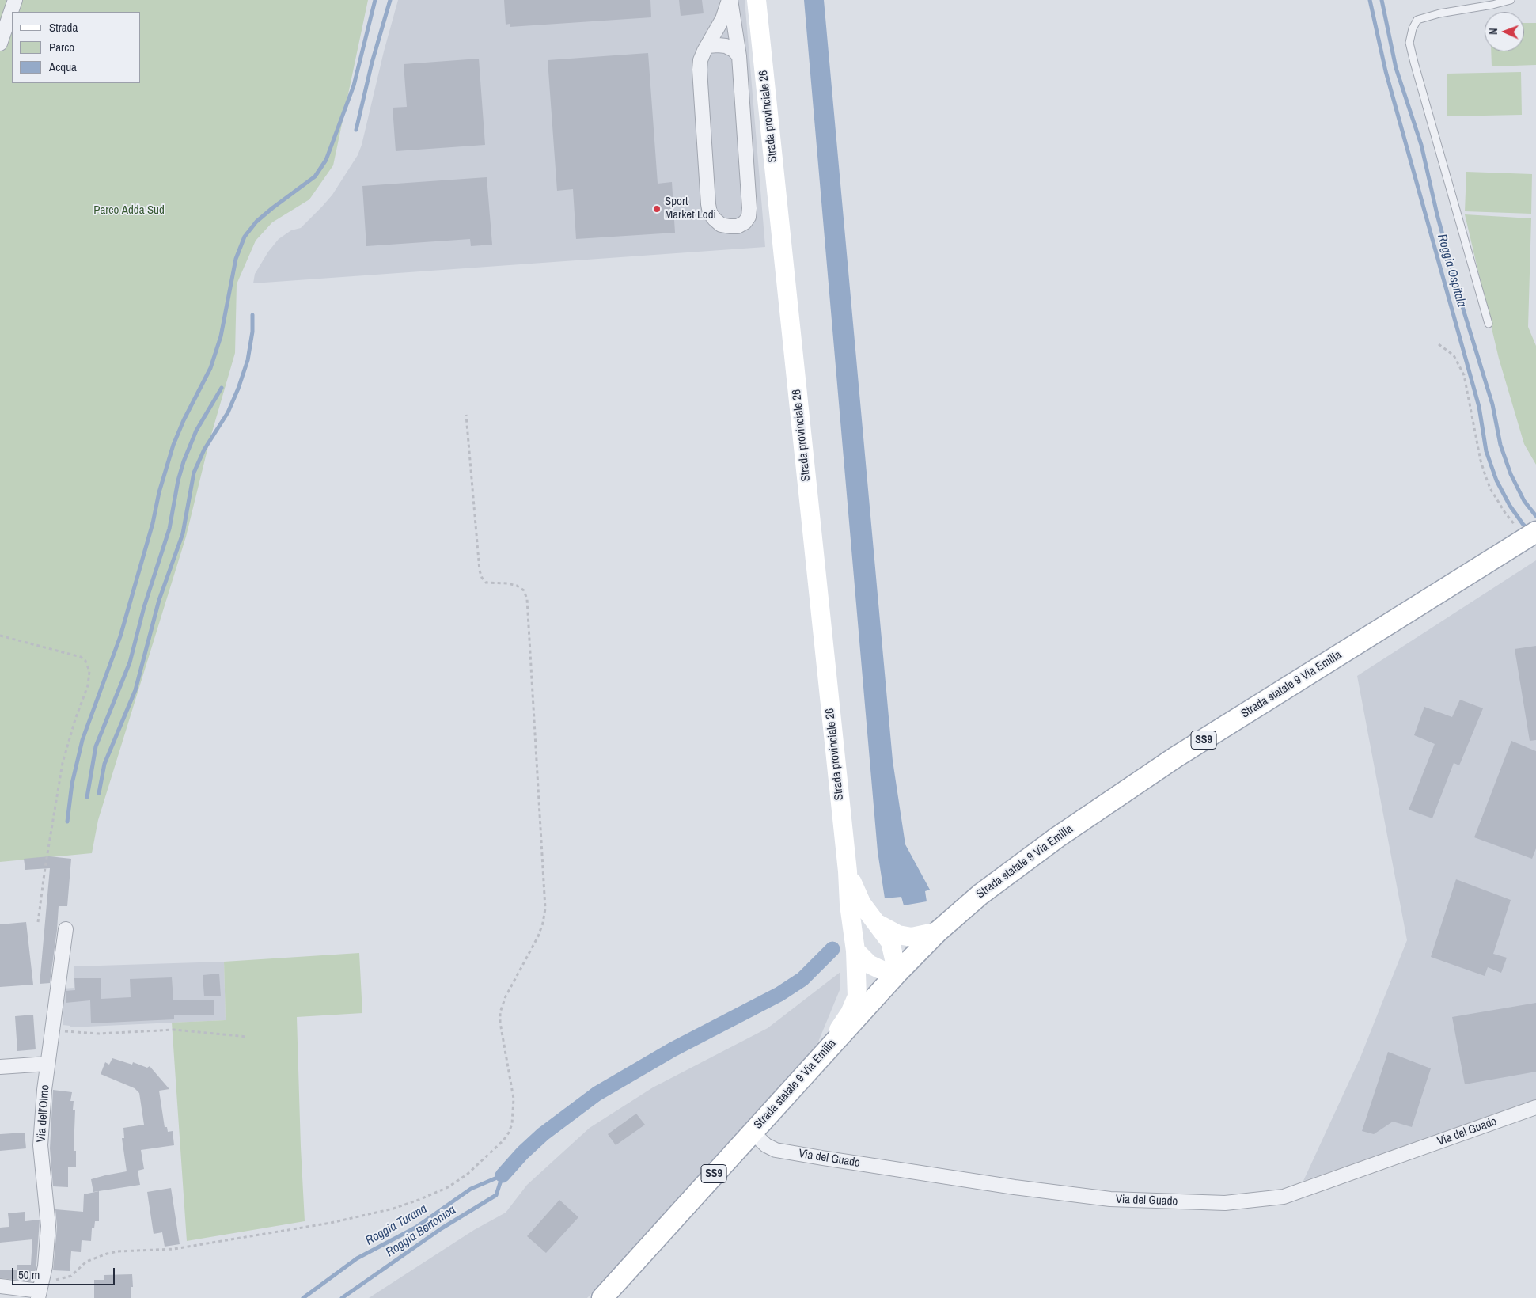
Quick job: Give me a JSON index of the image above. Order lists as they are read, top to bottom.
{
  "streets": {
    "main road": ["Strada provinciale 26", "Strada statale 9 Via Emilia", "SS9"],
    "street": ["Via dell’Olmo", "Via del Guado"]
  },
  "crossings": [
    ["Strada provinciale 26", "Strada statale 9 Via Emilia"],
    ["Strada statale 9 Via Emilia", "Via del Guado"]
  ],
  "water": ["Roggia Ospitala", "Roggia Turana", "Roggia Bertonica"],
  "parks": ["Parco Adda Sud"],
  "places": ["Sport Market Lodi"],
  "legend": ["Strada", "Parco", "Acqua"],
  "scale_bar": "50 m",
  "north": "left"
}
